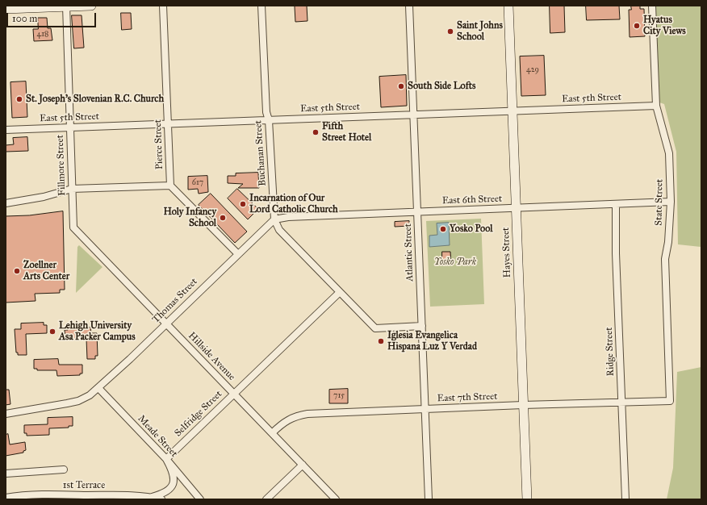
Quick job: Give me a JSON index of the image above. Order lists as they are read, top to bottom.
{
  "streets": {
    "street": [
      "East 5th Street",
      "Pierce Street",
      "Buchanan Street",
      "Fillmore Street",
      "East 6th Street",
      "State Street",
      "Atlantic Street",
      "Hayes Street",
      "Thomas Street",
      "Ridge Street",
      "Hillside Avenue",
      "East 7th Street",
      "Selfridge Street",
      "Meade Street",
      "1st Terrace"
    ]
  },
  "crossings": [
    ["East 5th Street", "Pierce Street"],
    ["East 5th Street", "Buchanan Street"],
    ["East 5th Street", "Fillmore Street"],
    ["East 5th Street", "State Street"],
    ["East 5th Street", "Atlantic Street"],
    ["East 5th Street", "Hayes Street"],
    ["Buchanan Street", "East 6th Street"],
    ["Buchanan Street", "Atlantic Street"],
    ["Buchanan Street", "Thomas Street"],
    ["Buchanan Street", "Selfridge Street"],
    ["Fillmore Street", "Hillside Avenue"],
    ["East 6th Street", "State Street"],
    ["East 6th Street", "Atlantic Street"],
    ["East 6th Street", "Hayes Street"],
    ["East 6th Street", "Thomas Street"],
    ["East 6th Street", "Ridge Street"],
    ["State Street", "East 7th Street"],
    ["Atlantic Street", "East 7th Street"],
    ["Hayes Street", "East 7th Street"],
    ["Thomas Street", "Hillside Avenue"],
    ["Thomas Street", "Meade Street"],
    ["Ridge Street", "East 7th Street"],
    ["Hillside Avenue", "East 7th Street"],
    ["Hillside Avenue", "Selfridge Street"],
    ["Selfridge Street", "Meade Street"]
  ],
  "parks": ["Yosko Park"],
  "places": [
    "Hyatus City Views",
    "Saint Johns School",
    "South Side Lofts",
    "St. Joseph's Slovenian R.C. Church",
    "Fifth Street Hotel",
    "Incarnation of Our Lord Catholic Church",
    "Holy Infancy School",
    "Yosko Pool",
    "Zoellner Arts Center",
    "Lehigh University Asa Packer Campus",
    "Iglesia Evangelica Hispana Luz Y Verdad"
  ],
  "house_numbers": [
    "418",
    "429",
    "617",
    "715"
  ],
  "scale_bar": "100 m"
}
